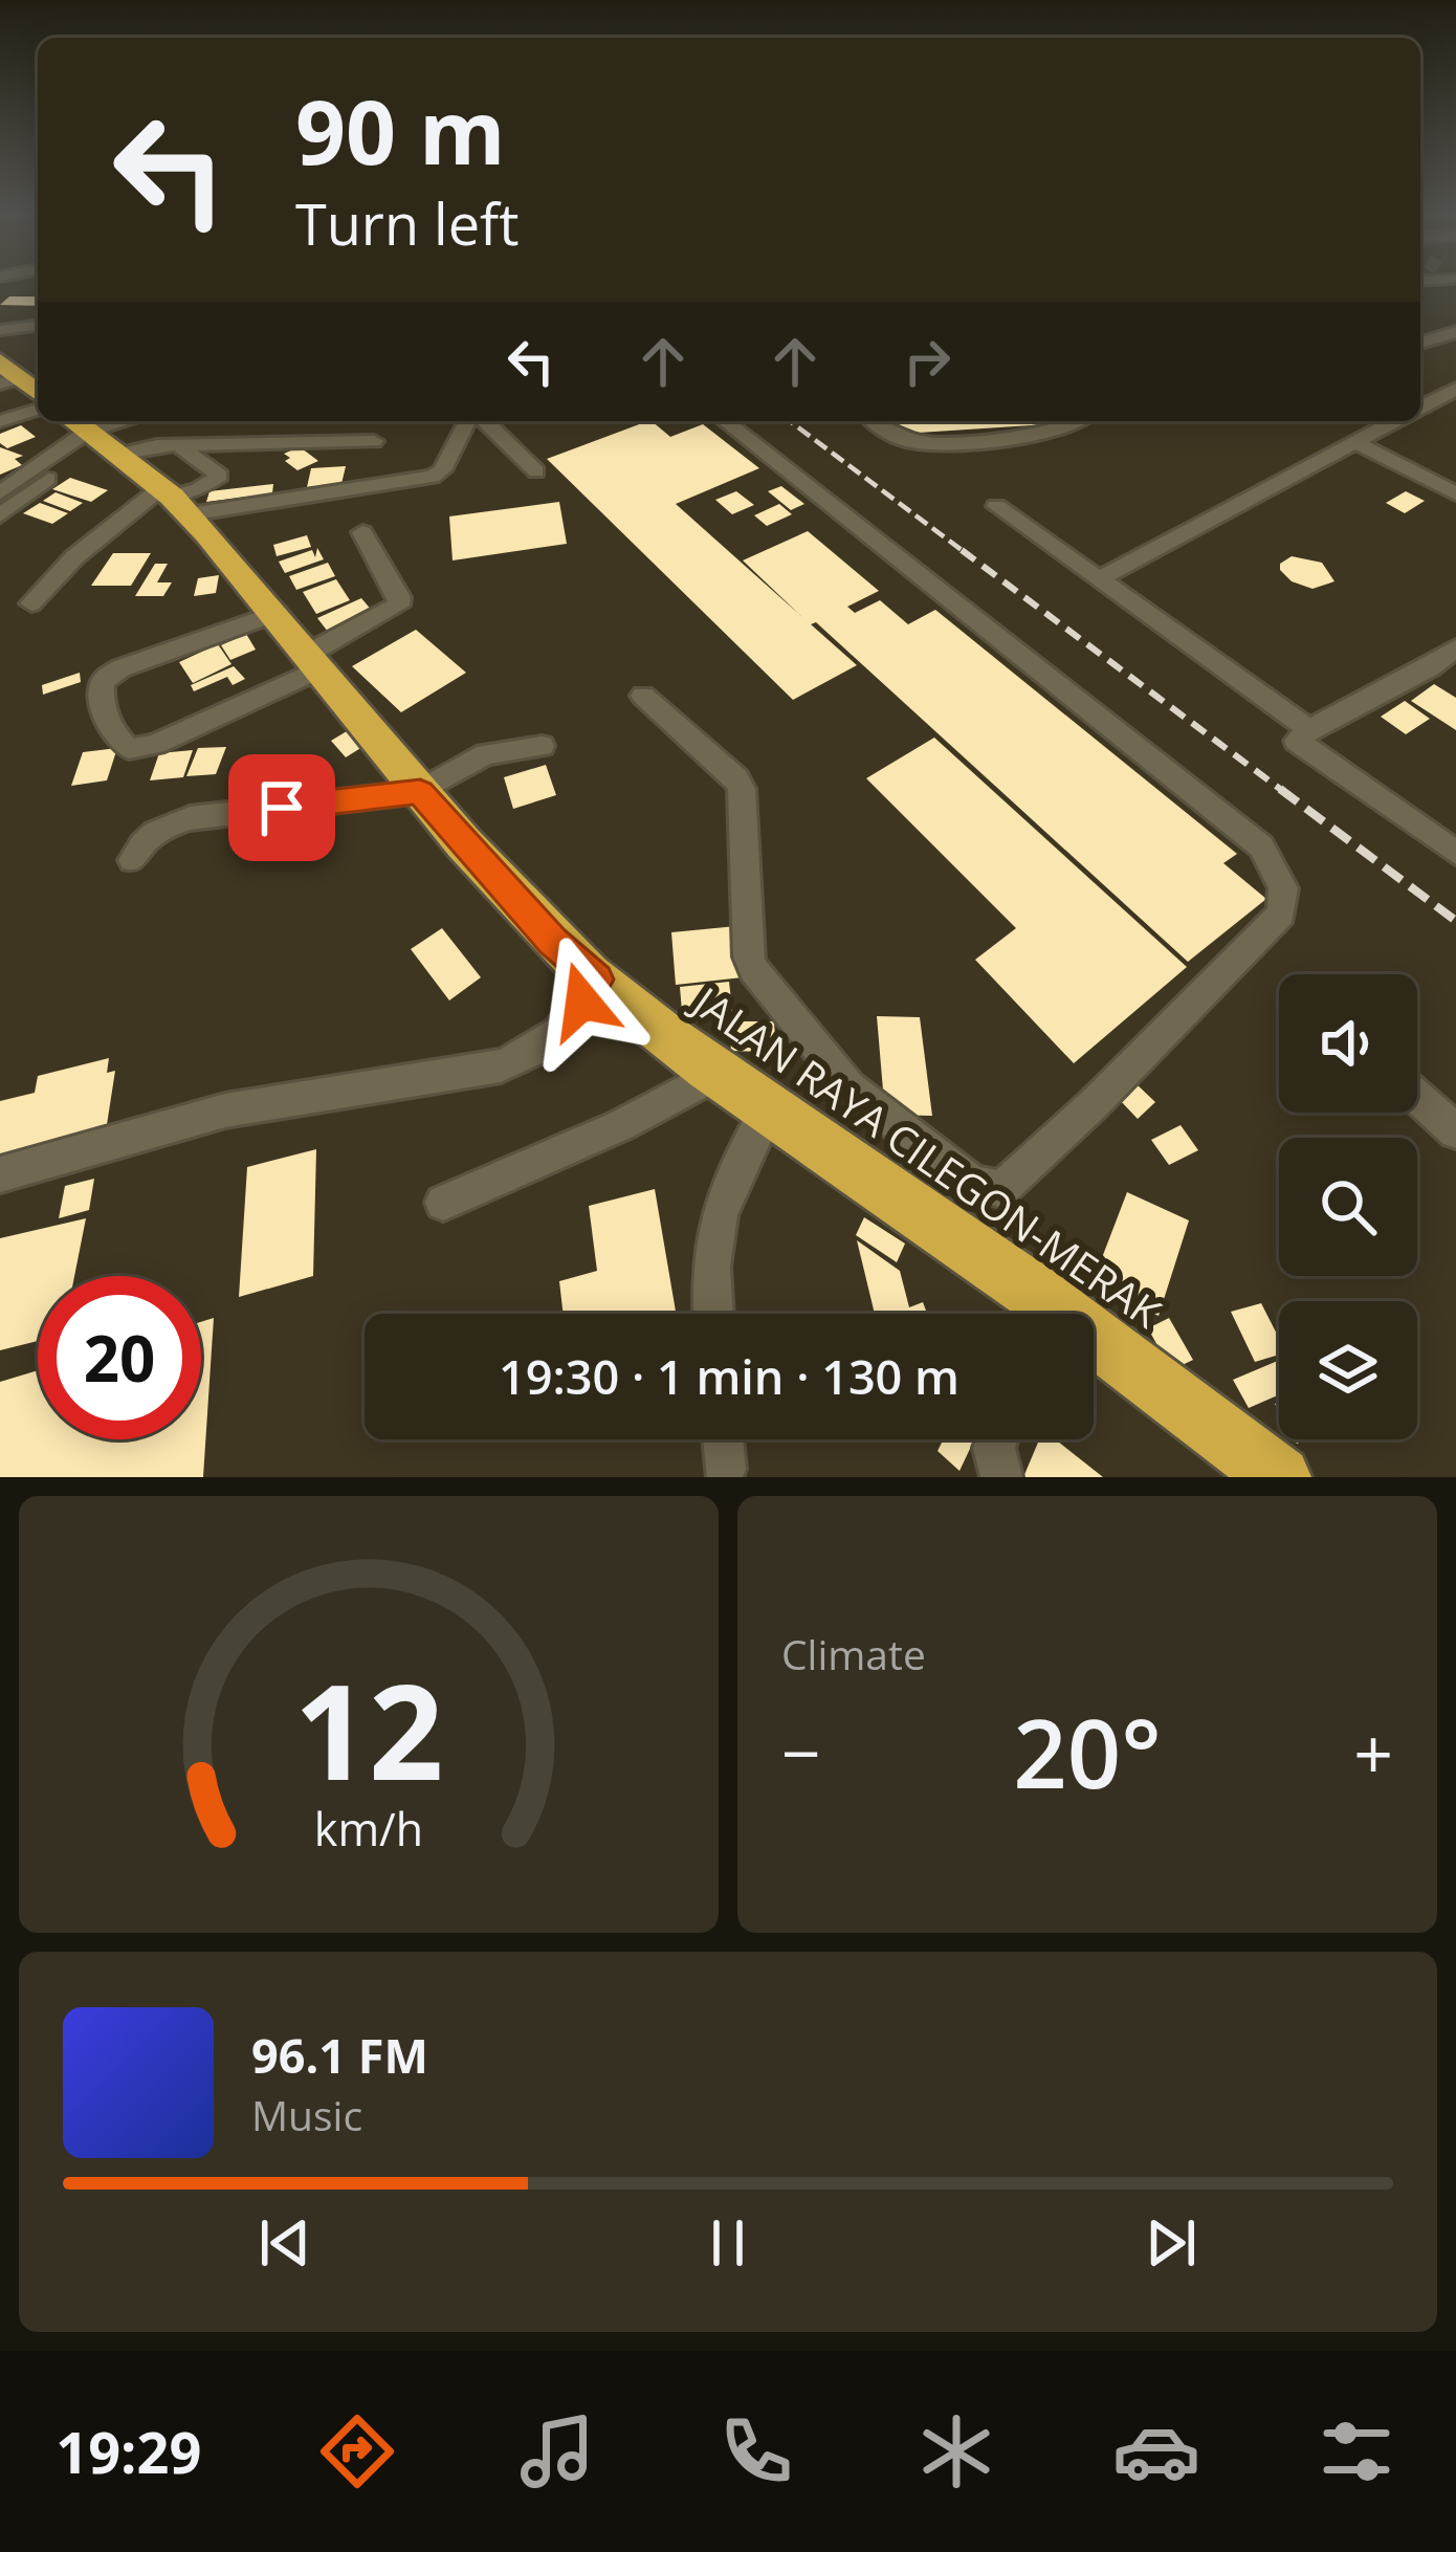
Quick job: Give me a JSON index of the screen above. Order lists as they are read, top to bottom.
{
  "streets": {
    "highway": ["JALAN RAYA CILEGON-MERAK"]
  },
  "page": {
    "turn": ["90 m", "Turn left"],
    "limit": "20",
    "trip": "19:30 · 1 min · 130 m",
    "tile": "Climate",
    "heat": ["−", "20°", "+"],
    "song": ["96.1 FM", "Music"],
    "tabs": "19:29",
    "gauge": ["12", "km/h"]
  }
}
